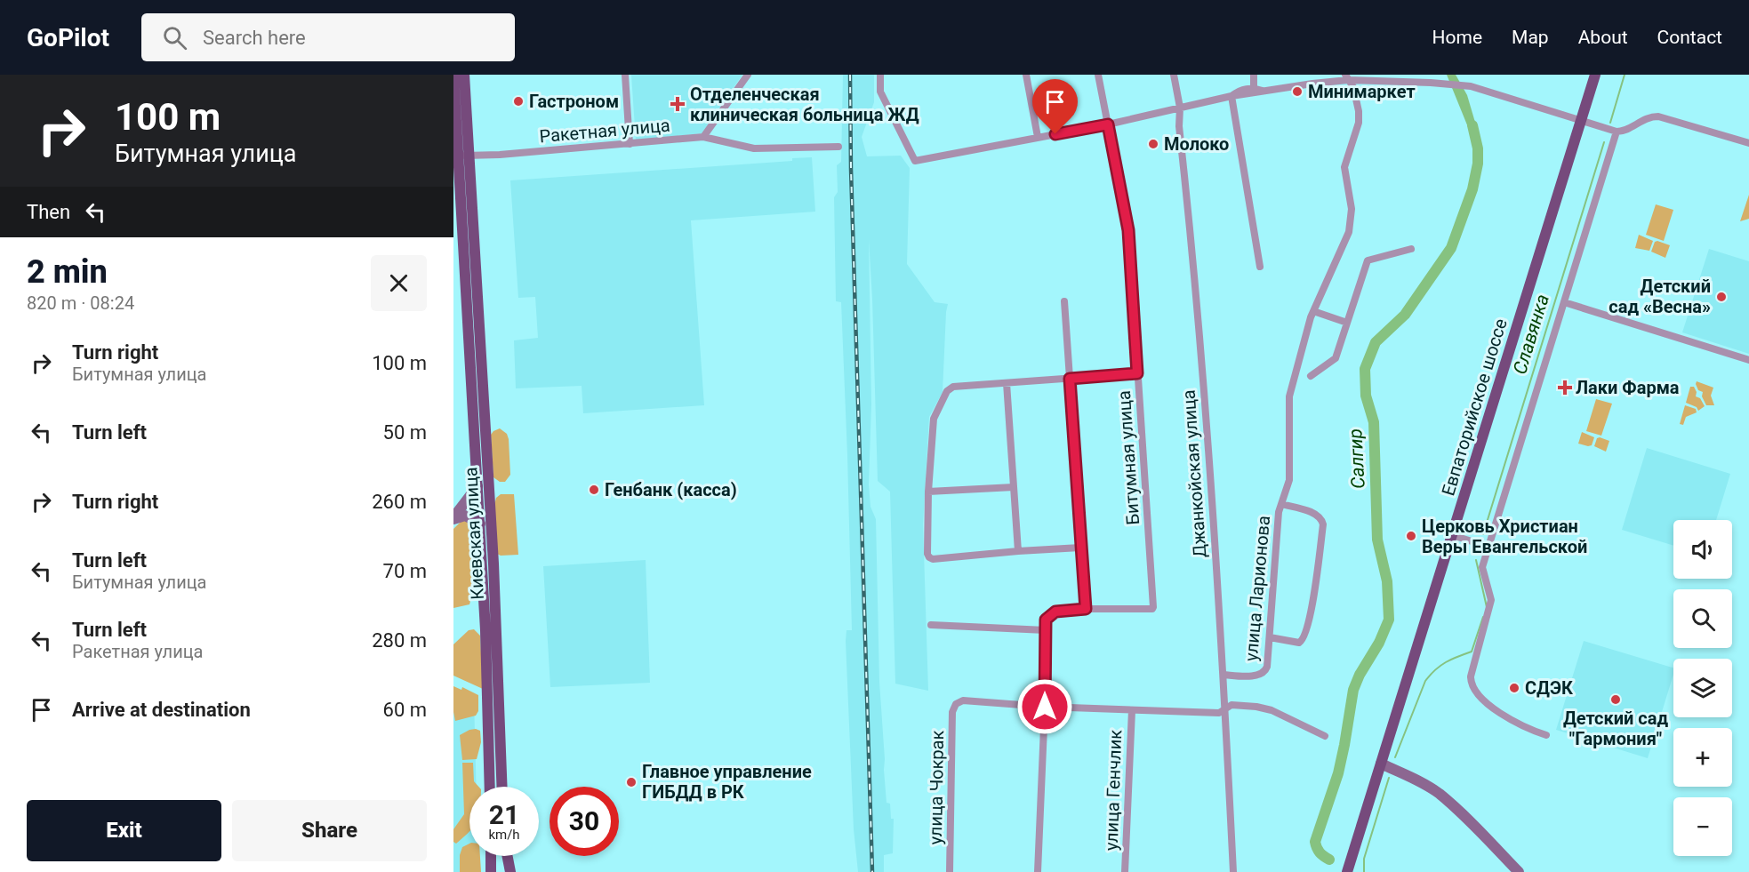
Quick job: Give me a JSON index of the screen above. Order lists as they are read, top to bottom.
{
  "streets": {
    "main road": ["Евпаторийское шоссе", "Киевская улица"],
    "street": [
      "Ракетная улица",
      "Битумная улица",
      "Джанкойская улица",
      "улица Ларионова",
      "улица Чокрак",
      "улица Генчлик"
    ]
  },
  "crossings": [
    ["Ракетная улица", "Киевская улица"],
    ["Джанкойская улица", "улица Ларионова"]
  ],
  "water": ["Славянка", "Салгир"],
  "places": {
    "other": [
      "Минимаркет",
      "Гастроном",
      "Молоко",
      "Детский сад «Весна»",
      "Генбанк (касса)",
      "Церковь Христиан Веры Евангельской",
      "СДЭК",
      "Детский сад \"Гармония\"",
      "Главное управление ГИБДД в РК"
    ],
    "health": ["Отделенческая клиническая больница ЖД", "Лаки Фарма"]
  },
  "page": {
    "header": "GoPilot",
    "search": "Search here",
    "nav": [
      "Home",
      "Map",
      "About",
      "Contact"
    ],
    "turn": ["100 m", "Битумная улица"],
    "then": "Then",
    "heading": ["2 min", "820 m · 08:24"],
    "list": [
      {
        "name": "Turn right",
        "note": "Битумная улица",
        "value": "100 m"
      },
      {
        "name": "Turn left",
        "value": "50 m"
      },
      {
        "name": "Turn right",
        "value": "260 m"
      },
      {
        "name": "Turn left",
        "note": "Битумная улица",
        "value": "70 m"
      },
      {
        "name": "Turn left",
        "note": "Ракетная улица",
        "value": "280 m"
      },
      {
        "name": "Arrive at destination",
        "value": "60 m"
      }
    ],
    "map_buttons": ["+", "−"],
    "speed": "21 km/h",
    "limit": "30",
    "buttons": ["Exit", "Share"]
  }
}
